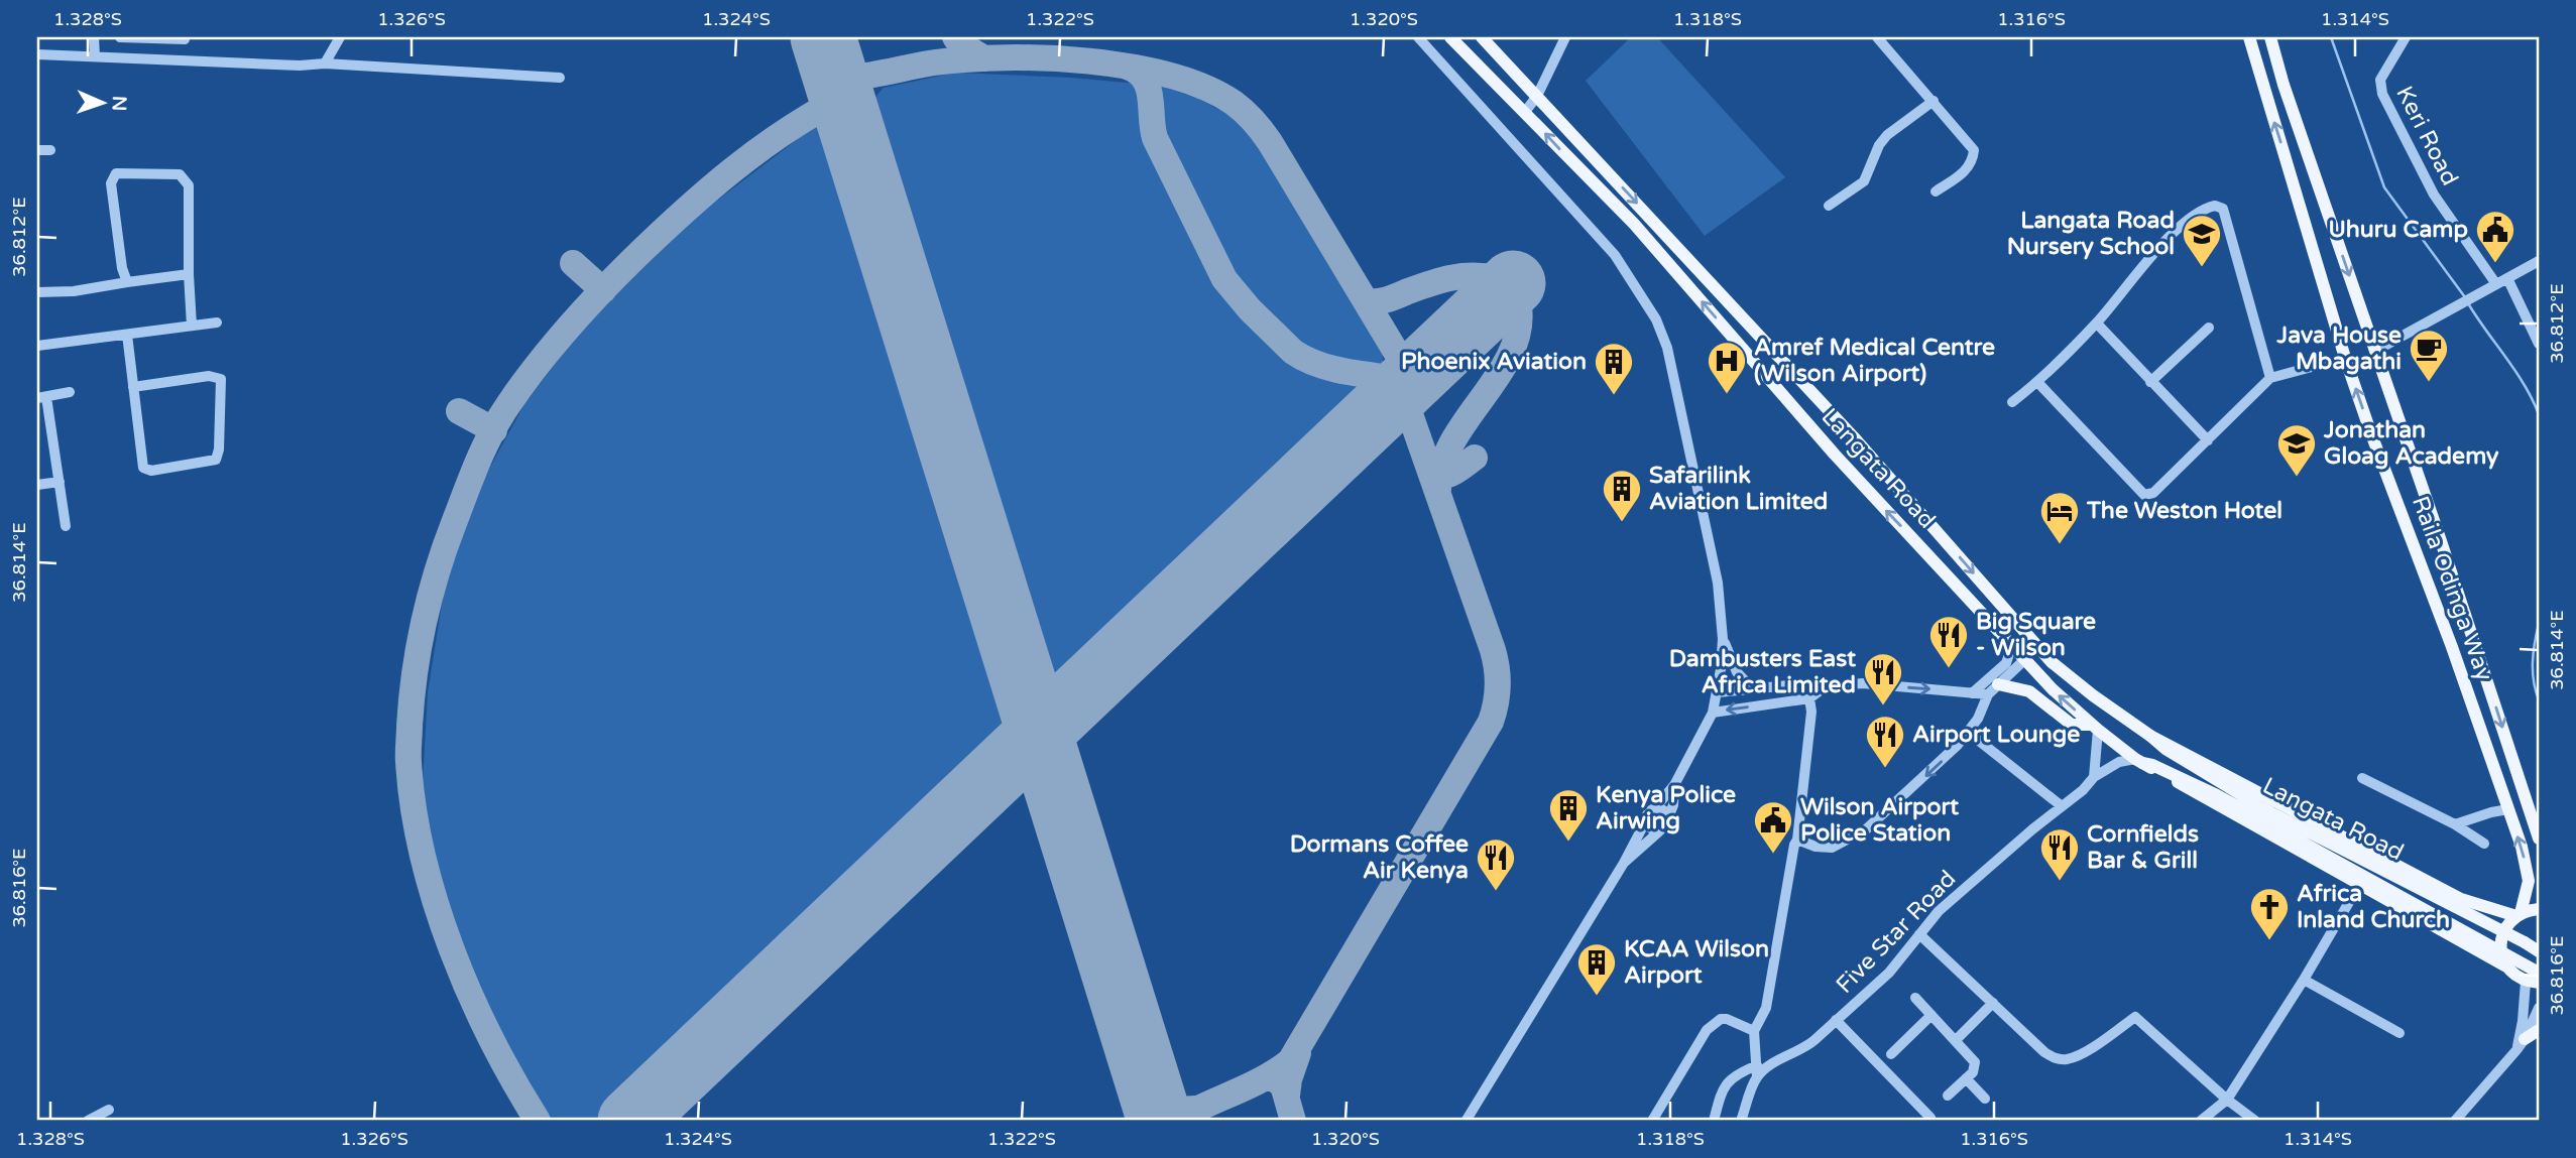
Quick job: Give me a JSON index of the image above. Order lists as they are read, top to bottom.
{
  "streets": {
    "main road": ["Langata Road", "Raila Odinga Way"],
    "street": ["Keri Road", "Five Star Road"]
  },
  "crossings": [
    ["Langata Road", "Raila Odinga Way"],
    ["Langata Road", "Five Star Road"]
  ],
  "places": {
    "public building": ["Uhuru Camp", "Wilson Airport Police Station"],
    "school or university": ["Langata Road Nursery School", "Jonathan Gloag Academy"],
    "cafe": ["Java House Mbagathi"],
    "hospital": ["Amref Medical Centre (Wilson Airport)"],
    "building": [
      "Phoenix Aviation",
      "Safarilink Aviation Limited",
      "Kenya Police Airwing",
      "KCAA Wilson Airport"
    ],
    "hotel": ["The Weston Hotel"],
    "restaurant": [
      "Big Square - Wilson",
      "Dambusters East Africa Limited",
      "Airport Lounge",
      "Cornfields Bar & Grill",
      "Dormans Coffee Air Kenya"
    ],
    "church": ["Africa Inland Church"]
  },
  "north": "right",
  "coordinates": [
    "1.328°S",
    "1.326°S",
    "1.324°S",
    "1.322°S",
    "1.320°S",
    "1.318°S",
    "1.316°S",
    "1.314°S",
    "36.812°E",
    "36.814°E",
    "36.816°E"
  ]
}
